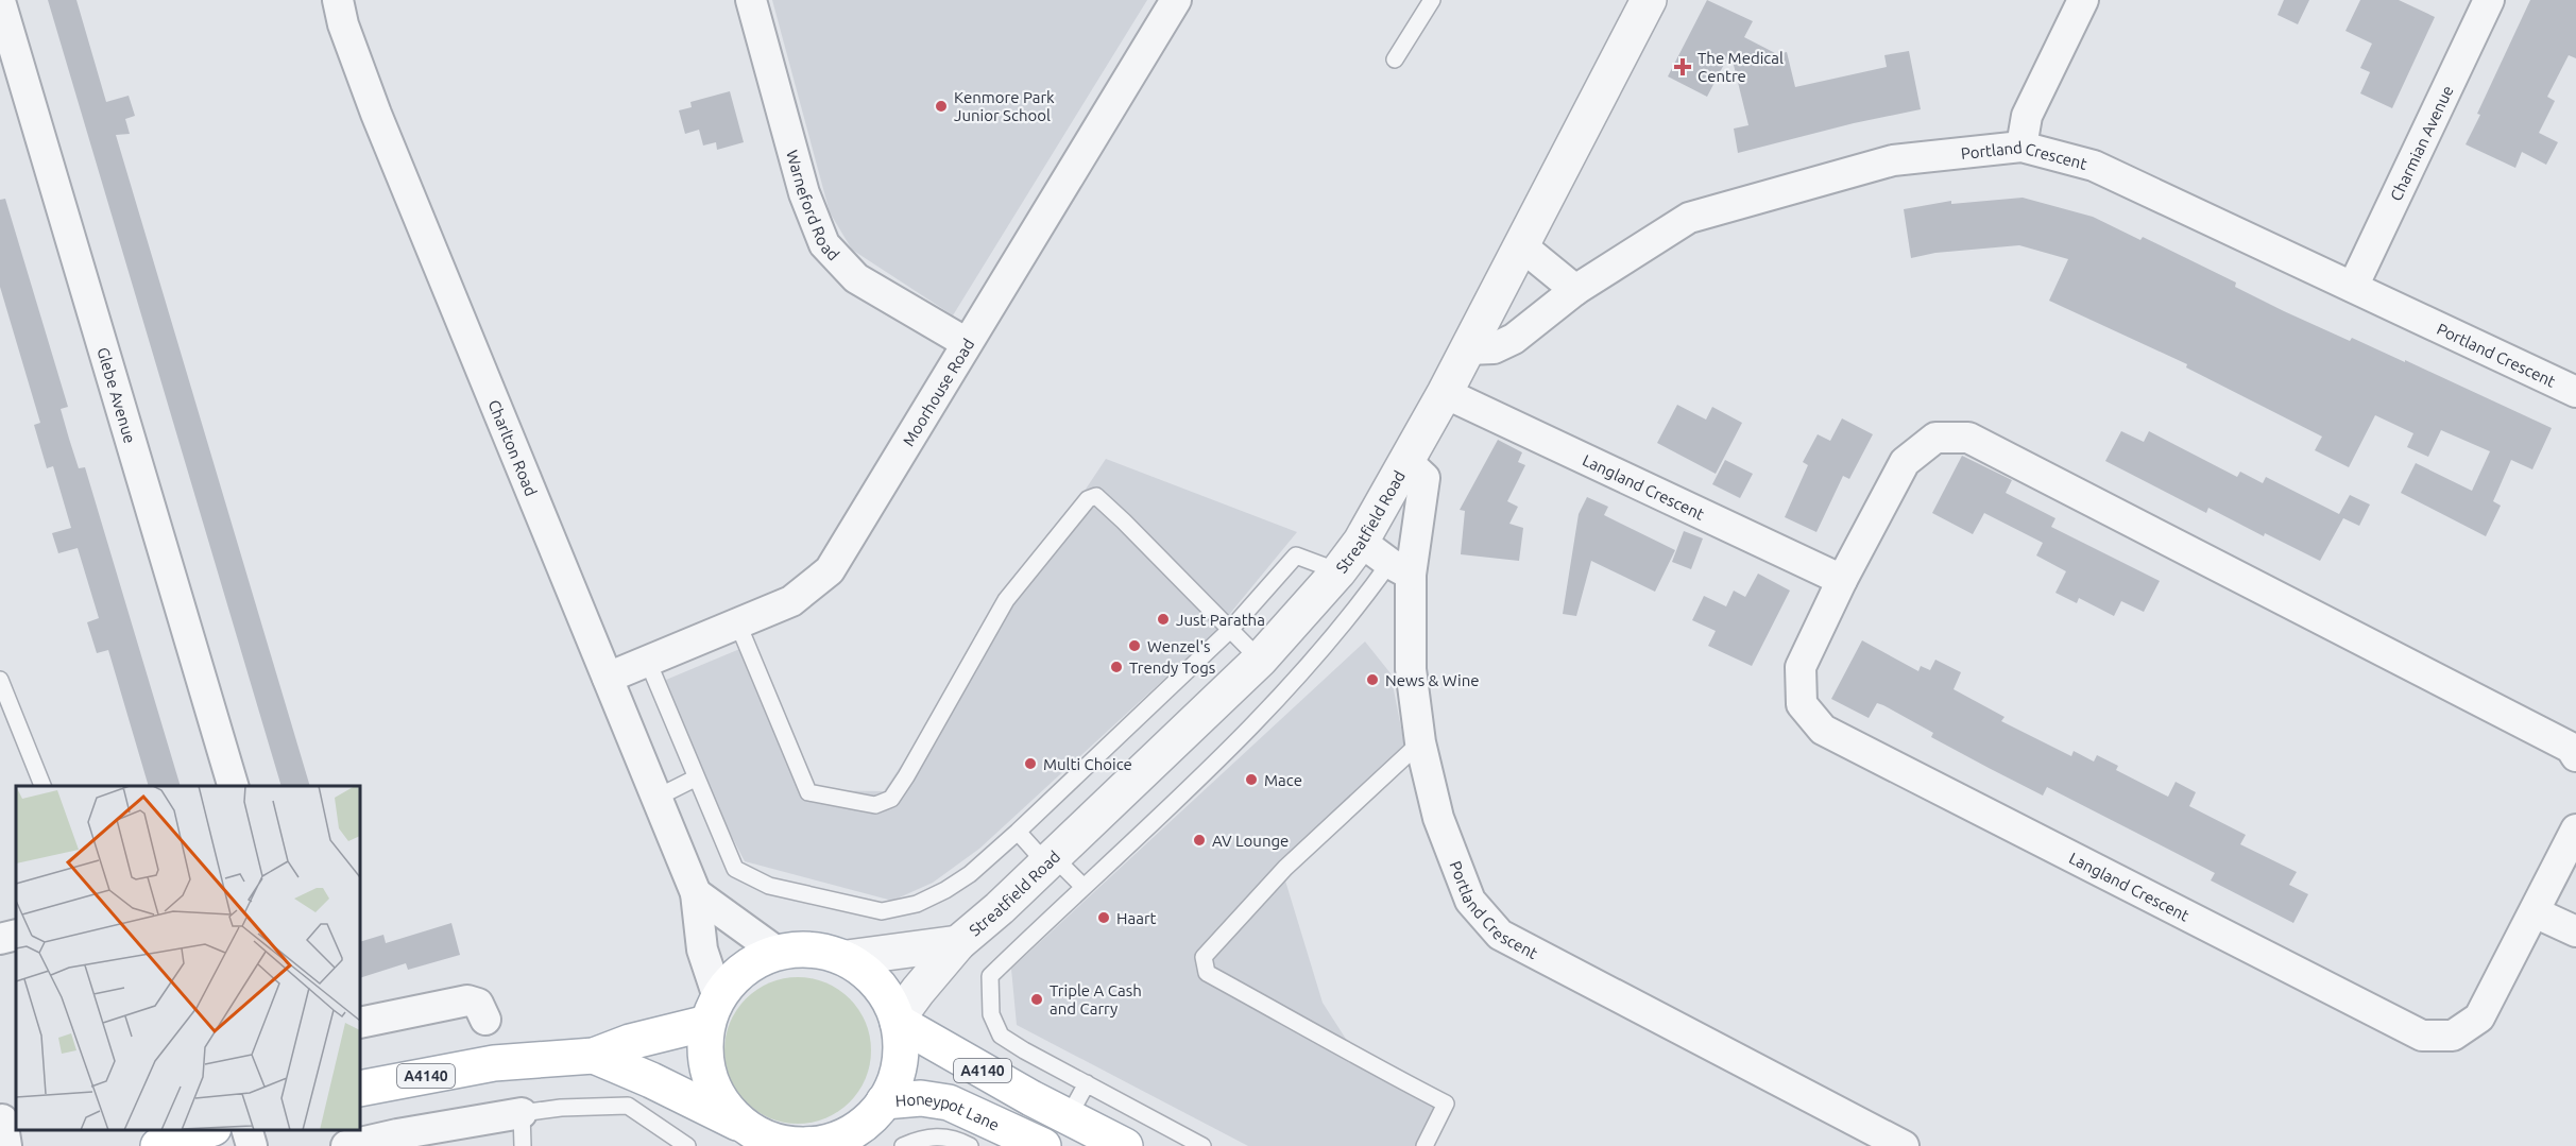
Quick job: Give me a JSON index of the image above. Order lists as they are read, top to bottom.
{
  "streets": {
    "main road": ["A4140", "Honeypot Lane"],
    "street": [
      "Charmian Avenue",
      "Portland Crescent",
      "Warneford Road",
      "Moorhouse Road",
      "Glebe Avenue",
      "Charlton Road",
      "Langland Crescent",
      "Streatfield Road"
    ]
  },
  "crossings": [
    ["Charmian Avenue", "Portland Crescent"],
    ["Portland Crescent", "Streatfield Road"],
    ["Warneford Road", "Moorhouse Road"],
    ["Moorhouse Road", "Charlton Road"],
    ["Charlton Road", "Streatfield Road"],
    ["Charlton Road", "A4140"],
    ["Charlton Road", "Honeypot Lane"],
    ["Langland Crescent", "Streatfield Road"],
    ["Streatfield Road", "A4140"],
    ["Streatfield Road", "Honeypot Lane"],
    ["A4140", "Honeypot Lane"]
  ],
  "places": {
    "health": ["The Medical Centre"],
    "other": [
      "Kenmore Park Junior School",
      "Just Paratha",
      "Wenzel's",
      "Trendy Togs",
      "News & Wine",
      "Multi Choice",
      "Mace",
      "AV Lounge",
      "Haart",
      "Triple A Cash and Carry"
    ]
  }
}
